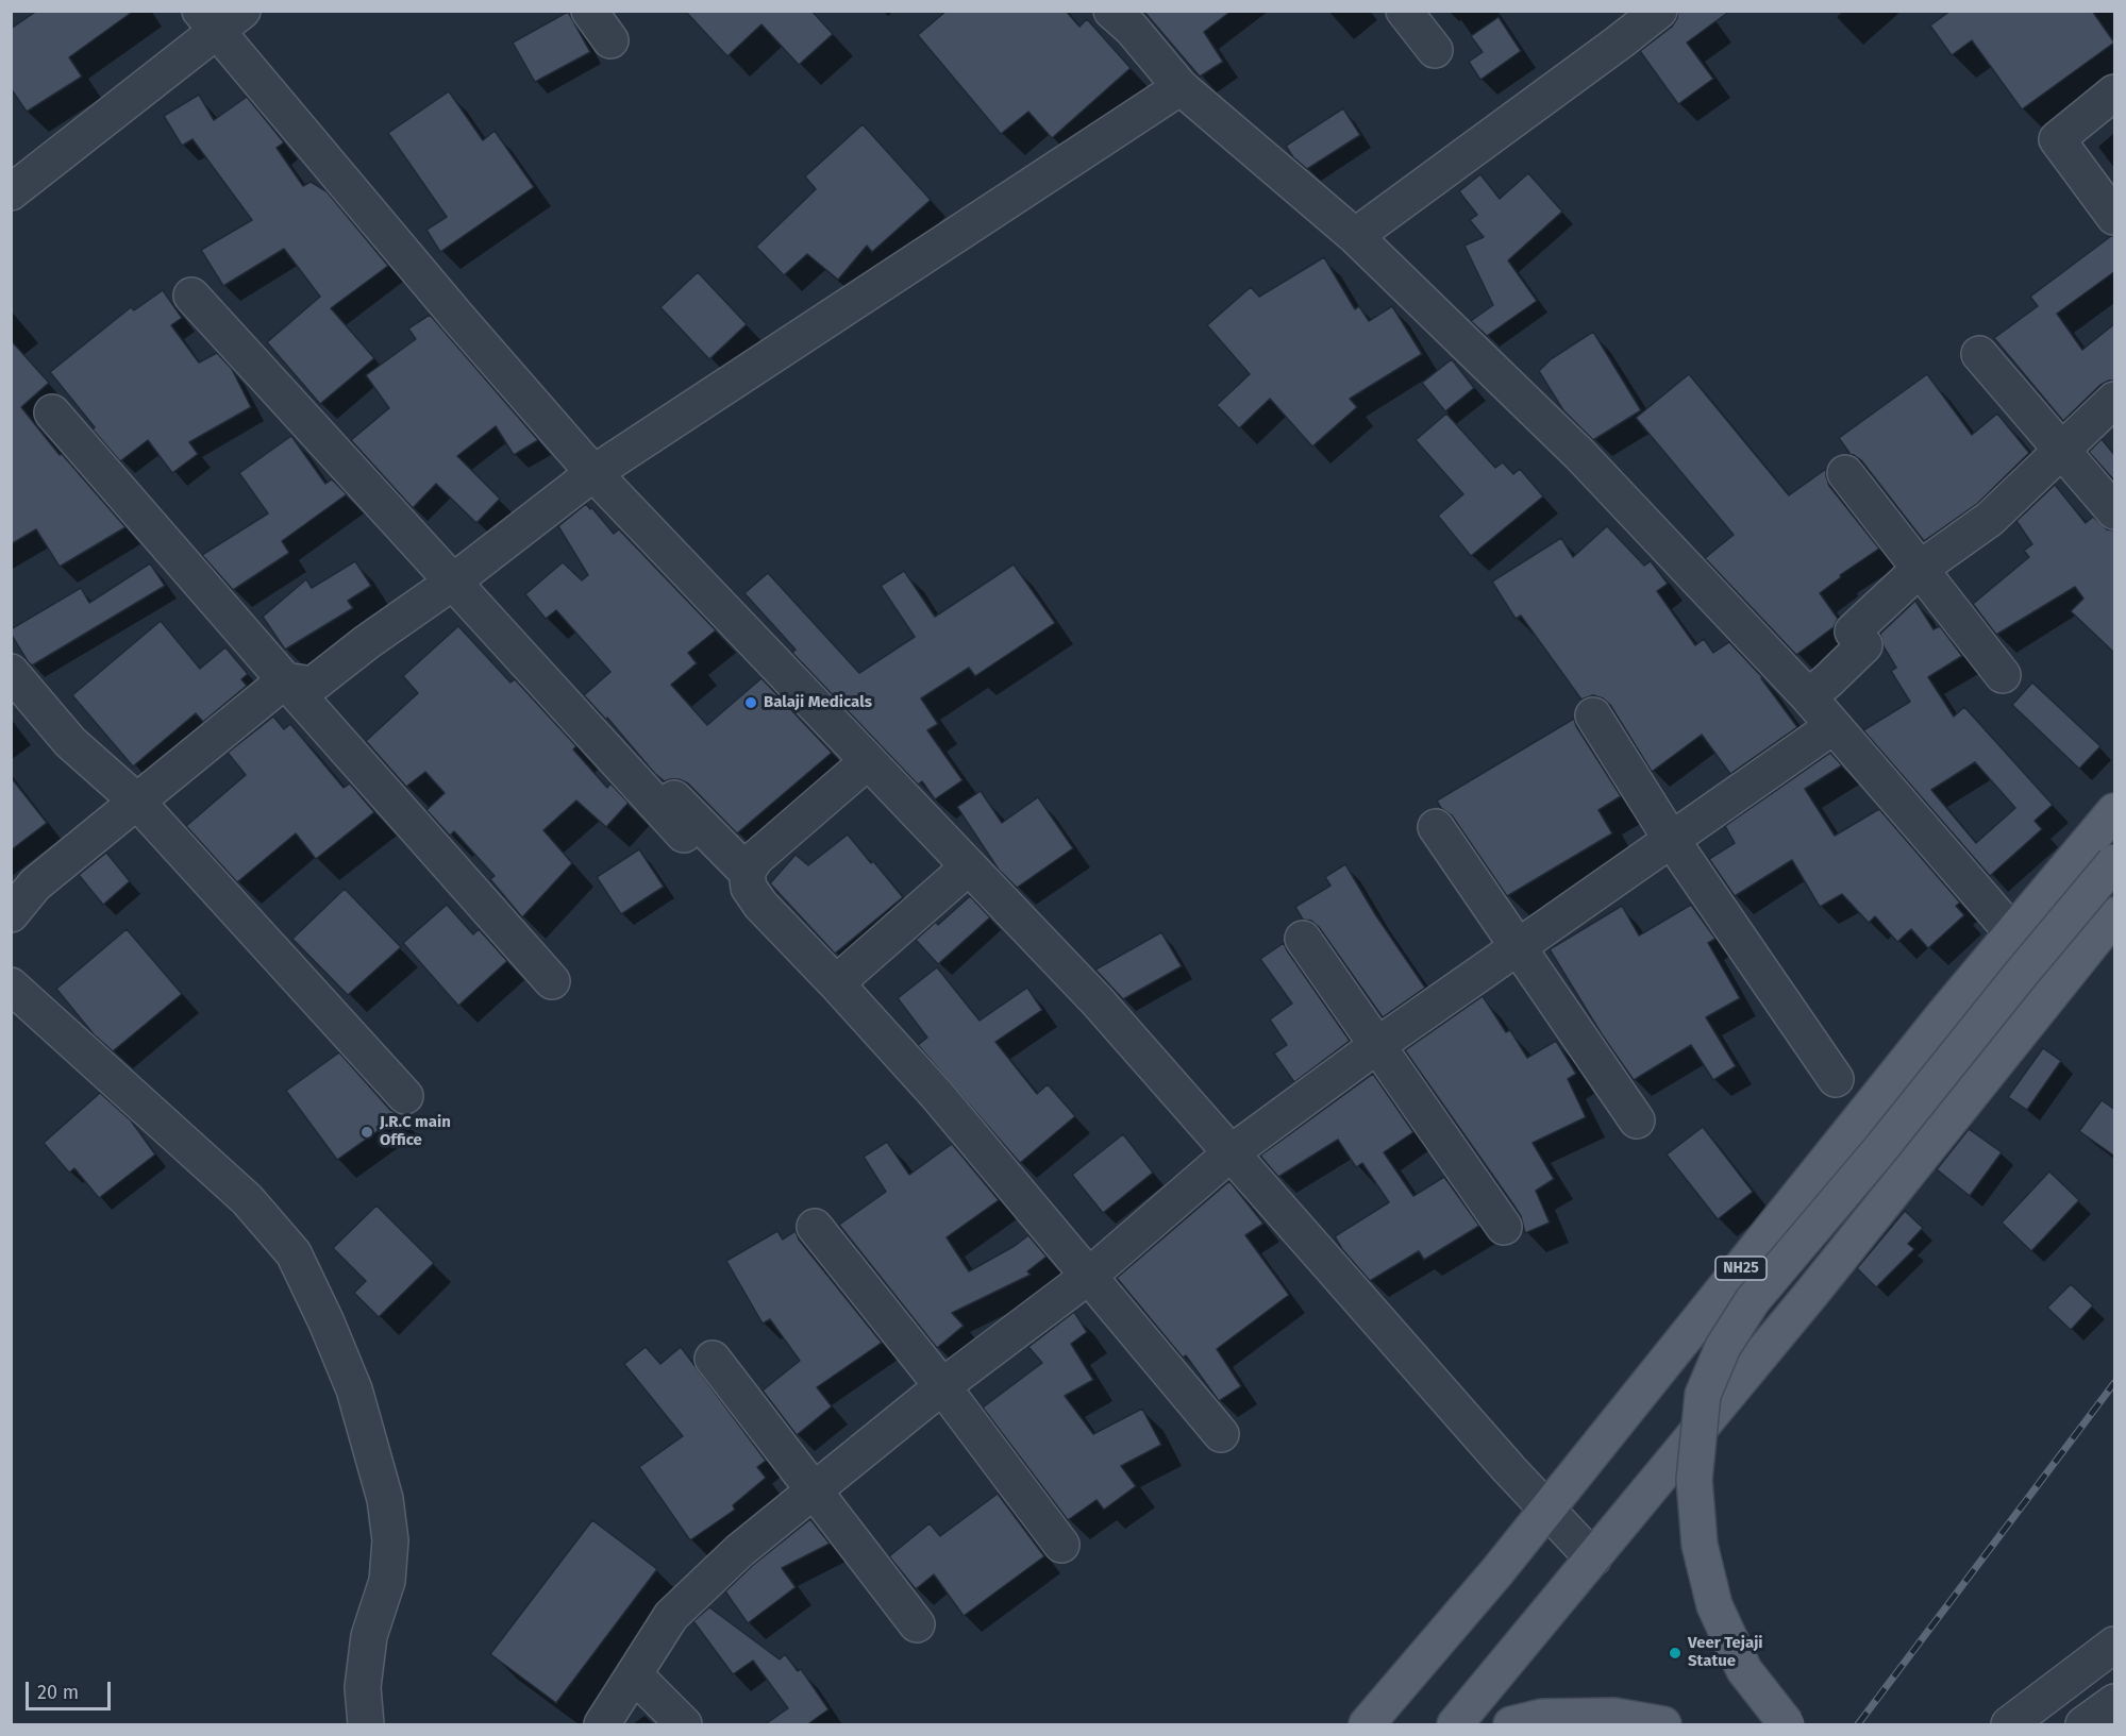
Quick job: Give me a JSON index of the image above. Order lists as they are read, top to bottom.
{
  "streets": {
    "main road": ["NH25"]
  },
  "places": ["Balaji Medicals", "J.R.C main Office", "Veer Tejaji Statue"],
  "scale_bar": "20 m"
}
